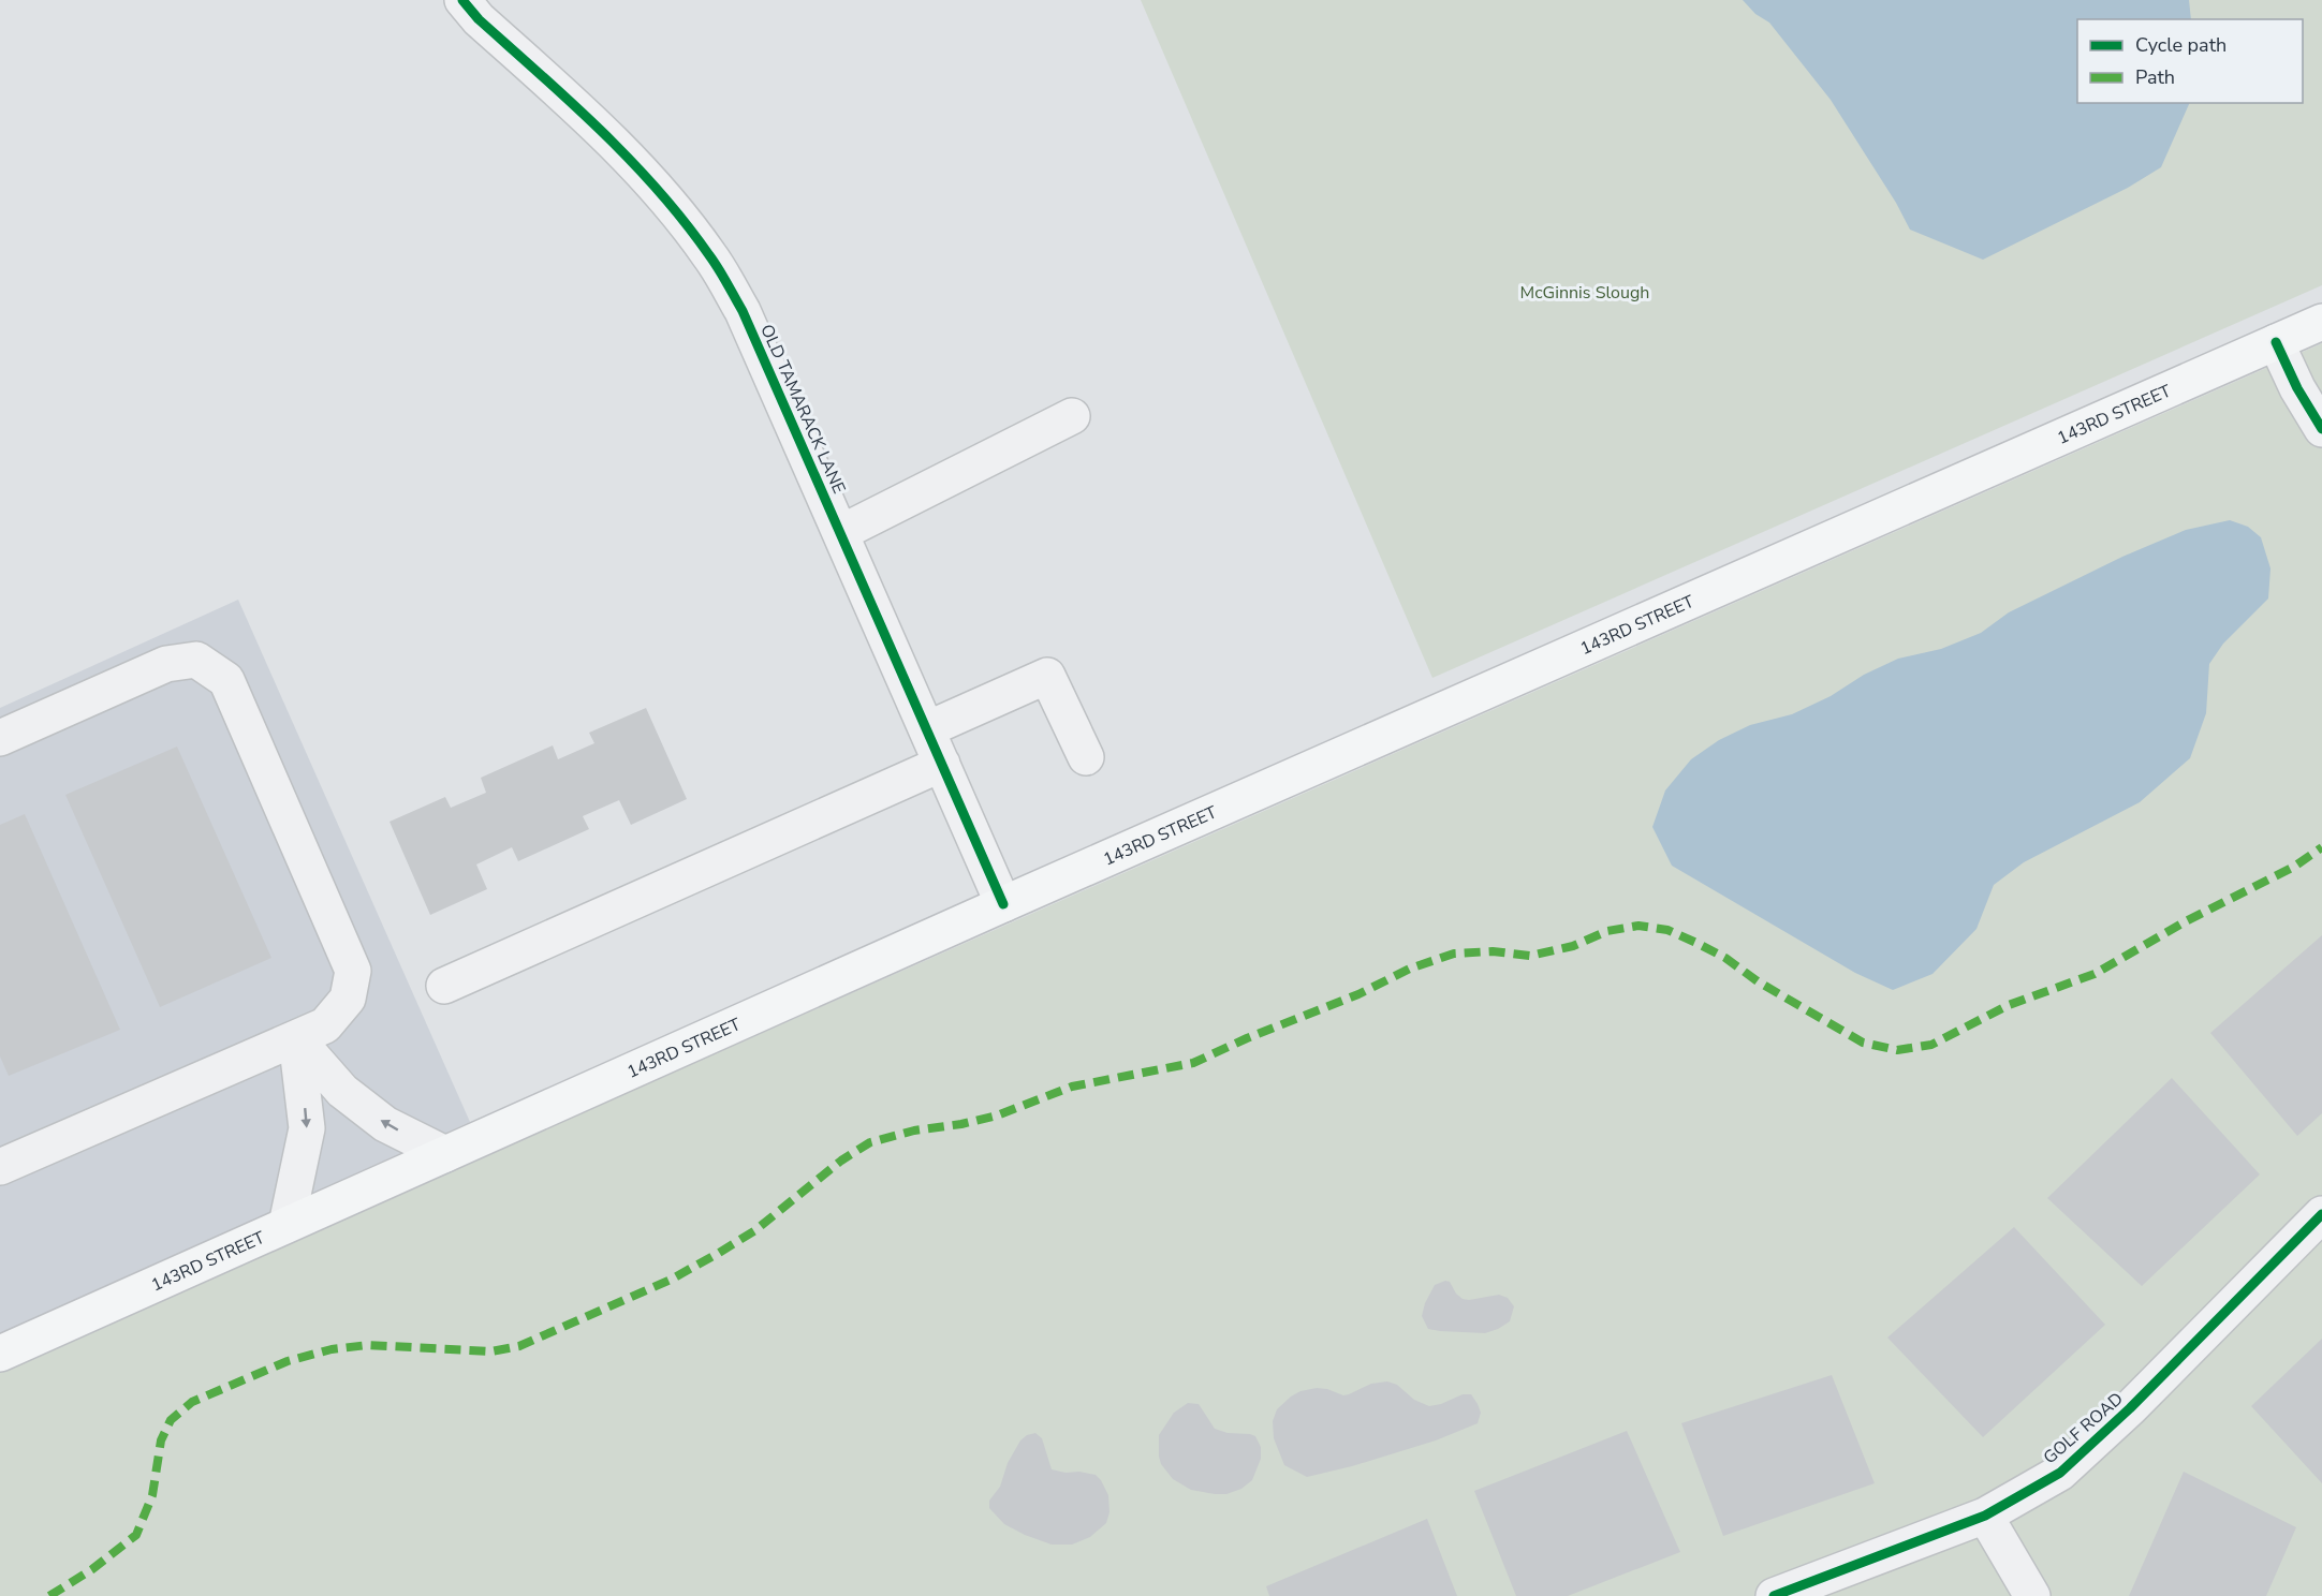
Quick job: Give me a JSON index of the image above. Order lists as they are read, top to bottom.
{
  "streets": {
    "main road": ["143RD STREET"],
    "street": ["OLD TAMARACK LANE", "GOLF ROAD"]
  },
  "crossings": [
    ["OLD TAMARACK LANE", "143RD STREET"]
  ],
  "parks": ["McGinnis Slough"],
  "legend": ["Cycle path", "Path"]
}
